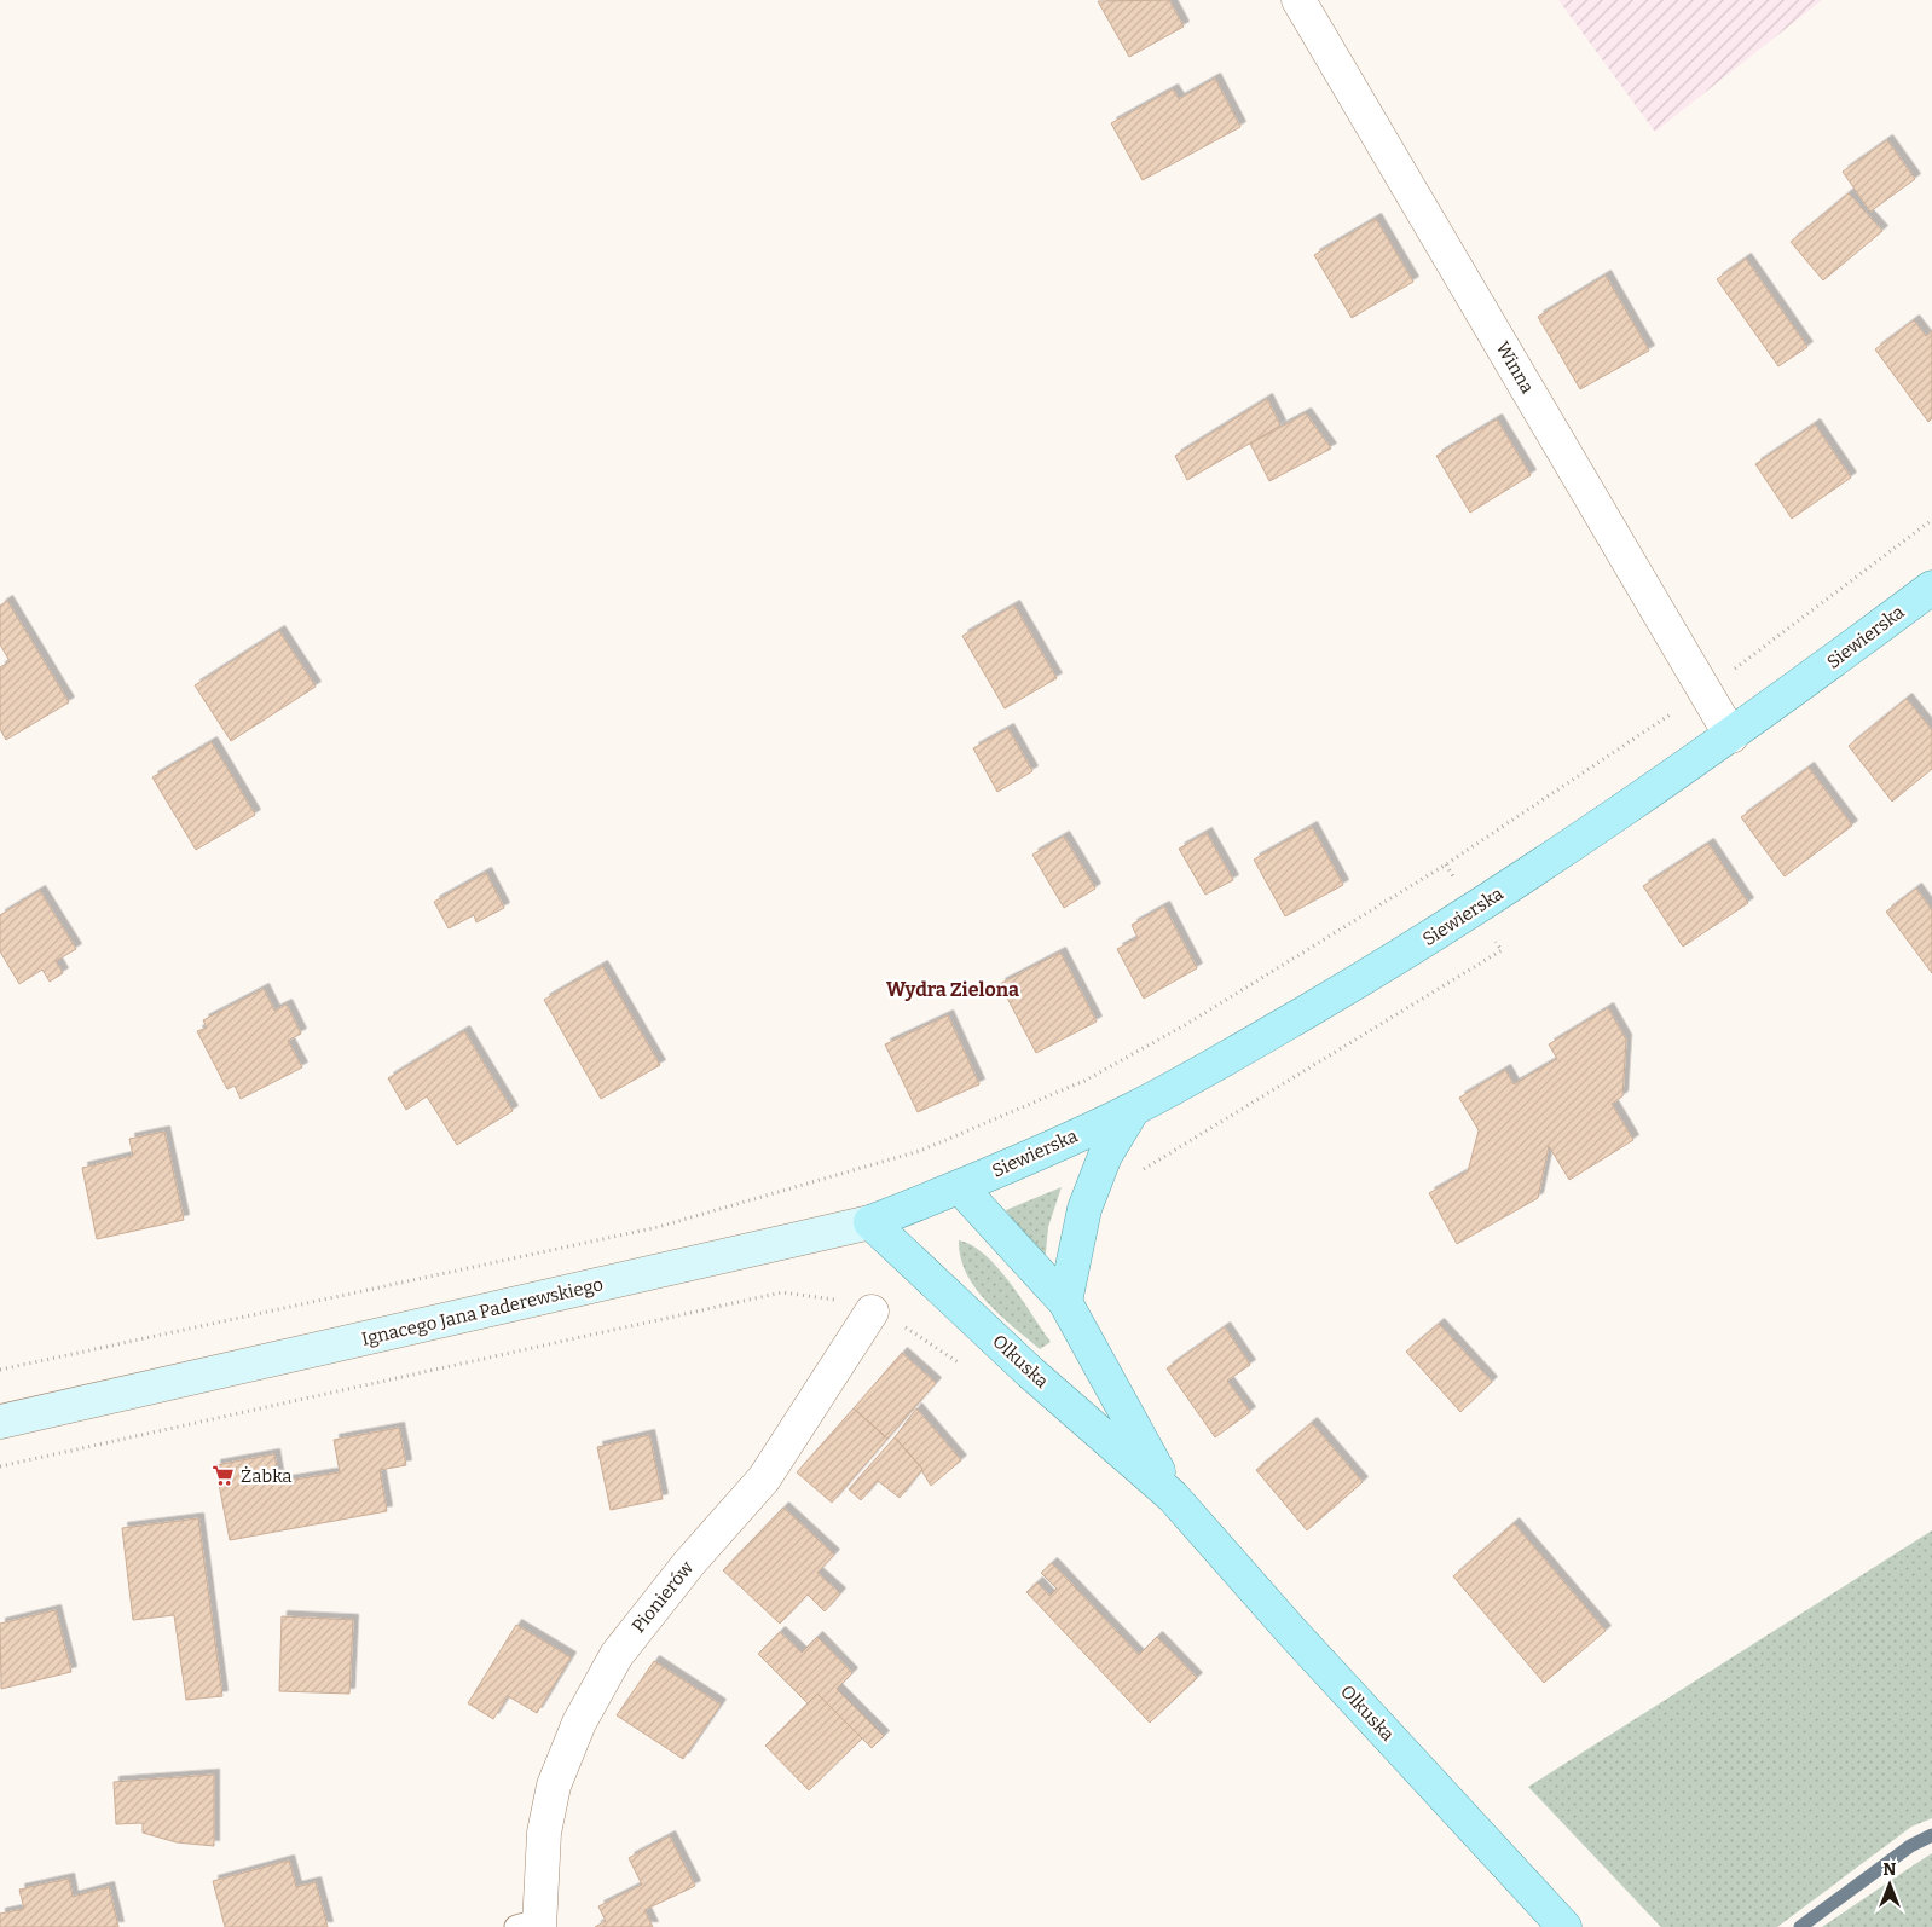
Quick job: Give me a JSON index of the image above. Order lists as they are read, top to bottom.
{
  "streets": {
    "main road": ["Siewierska", "Ignacego Jana Paderewskiego", "Olkuska"],
    "street": ["Winna", "Pionierów"]
  },
  "crossings": [
    ["Winna", "Siewierska"],
    ["Siewierska", "Ignacego Jana Paderewskiego"],
    ["Siewierska", "Olkuska"],
    ["Ignacego Jana Paderewskiego", "Olkuska"]
  ],
  "districts": ["Wydra Zielona"],
  "places": {
    "supermarket": ["Żabka"]
  },
  "north": "top"
}
